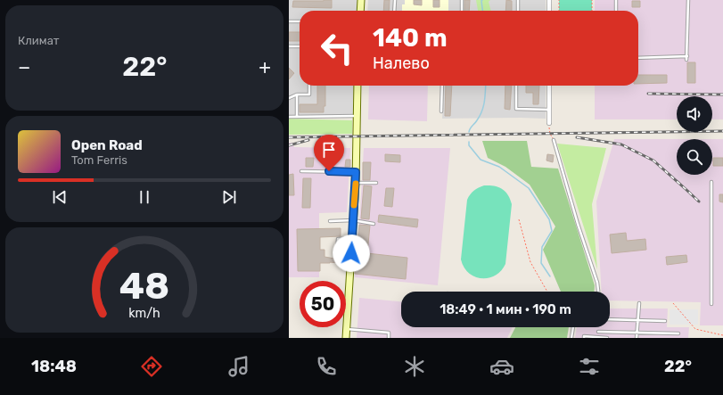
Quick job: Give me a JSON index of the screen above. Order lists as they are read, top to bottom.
{
  "page": {
    "tile": "Климат",
    "turn": ["140 m", "Налево"],
    "heat": ["−", "22°", "+"],
    "song": ["Open Road", "Tom Ferris"],
    "limit": "50",
    "trip": "18:49 · 1 мин · 190 m",
    "tabs": ["18:48", "22°"],
    "gauge": ["48", "km/h"]
  }
}
